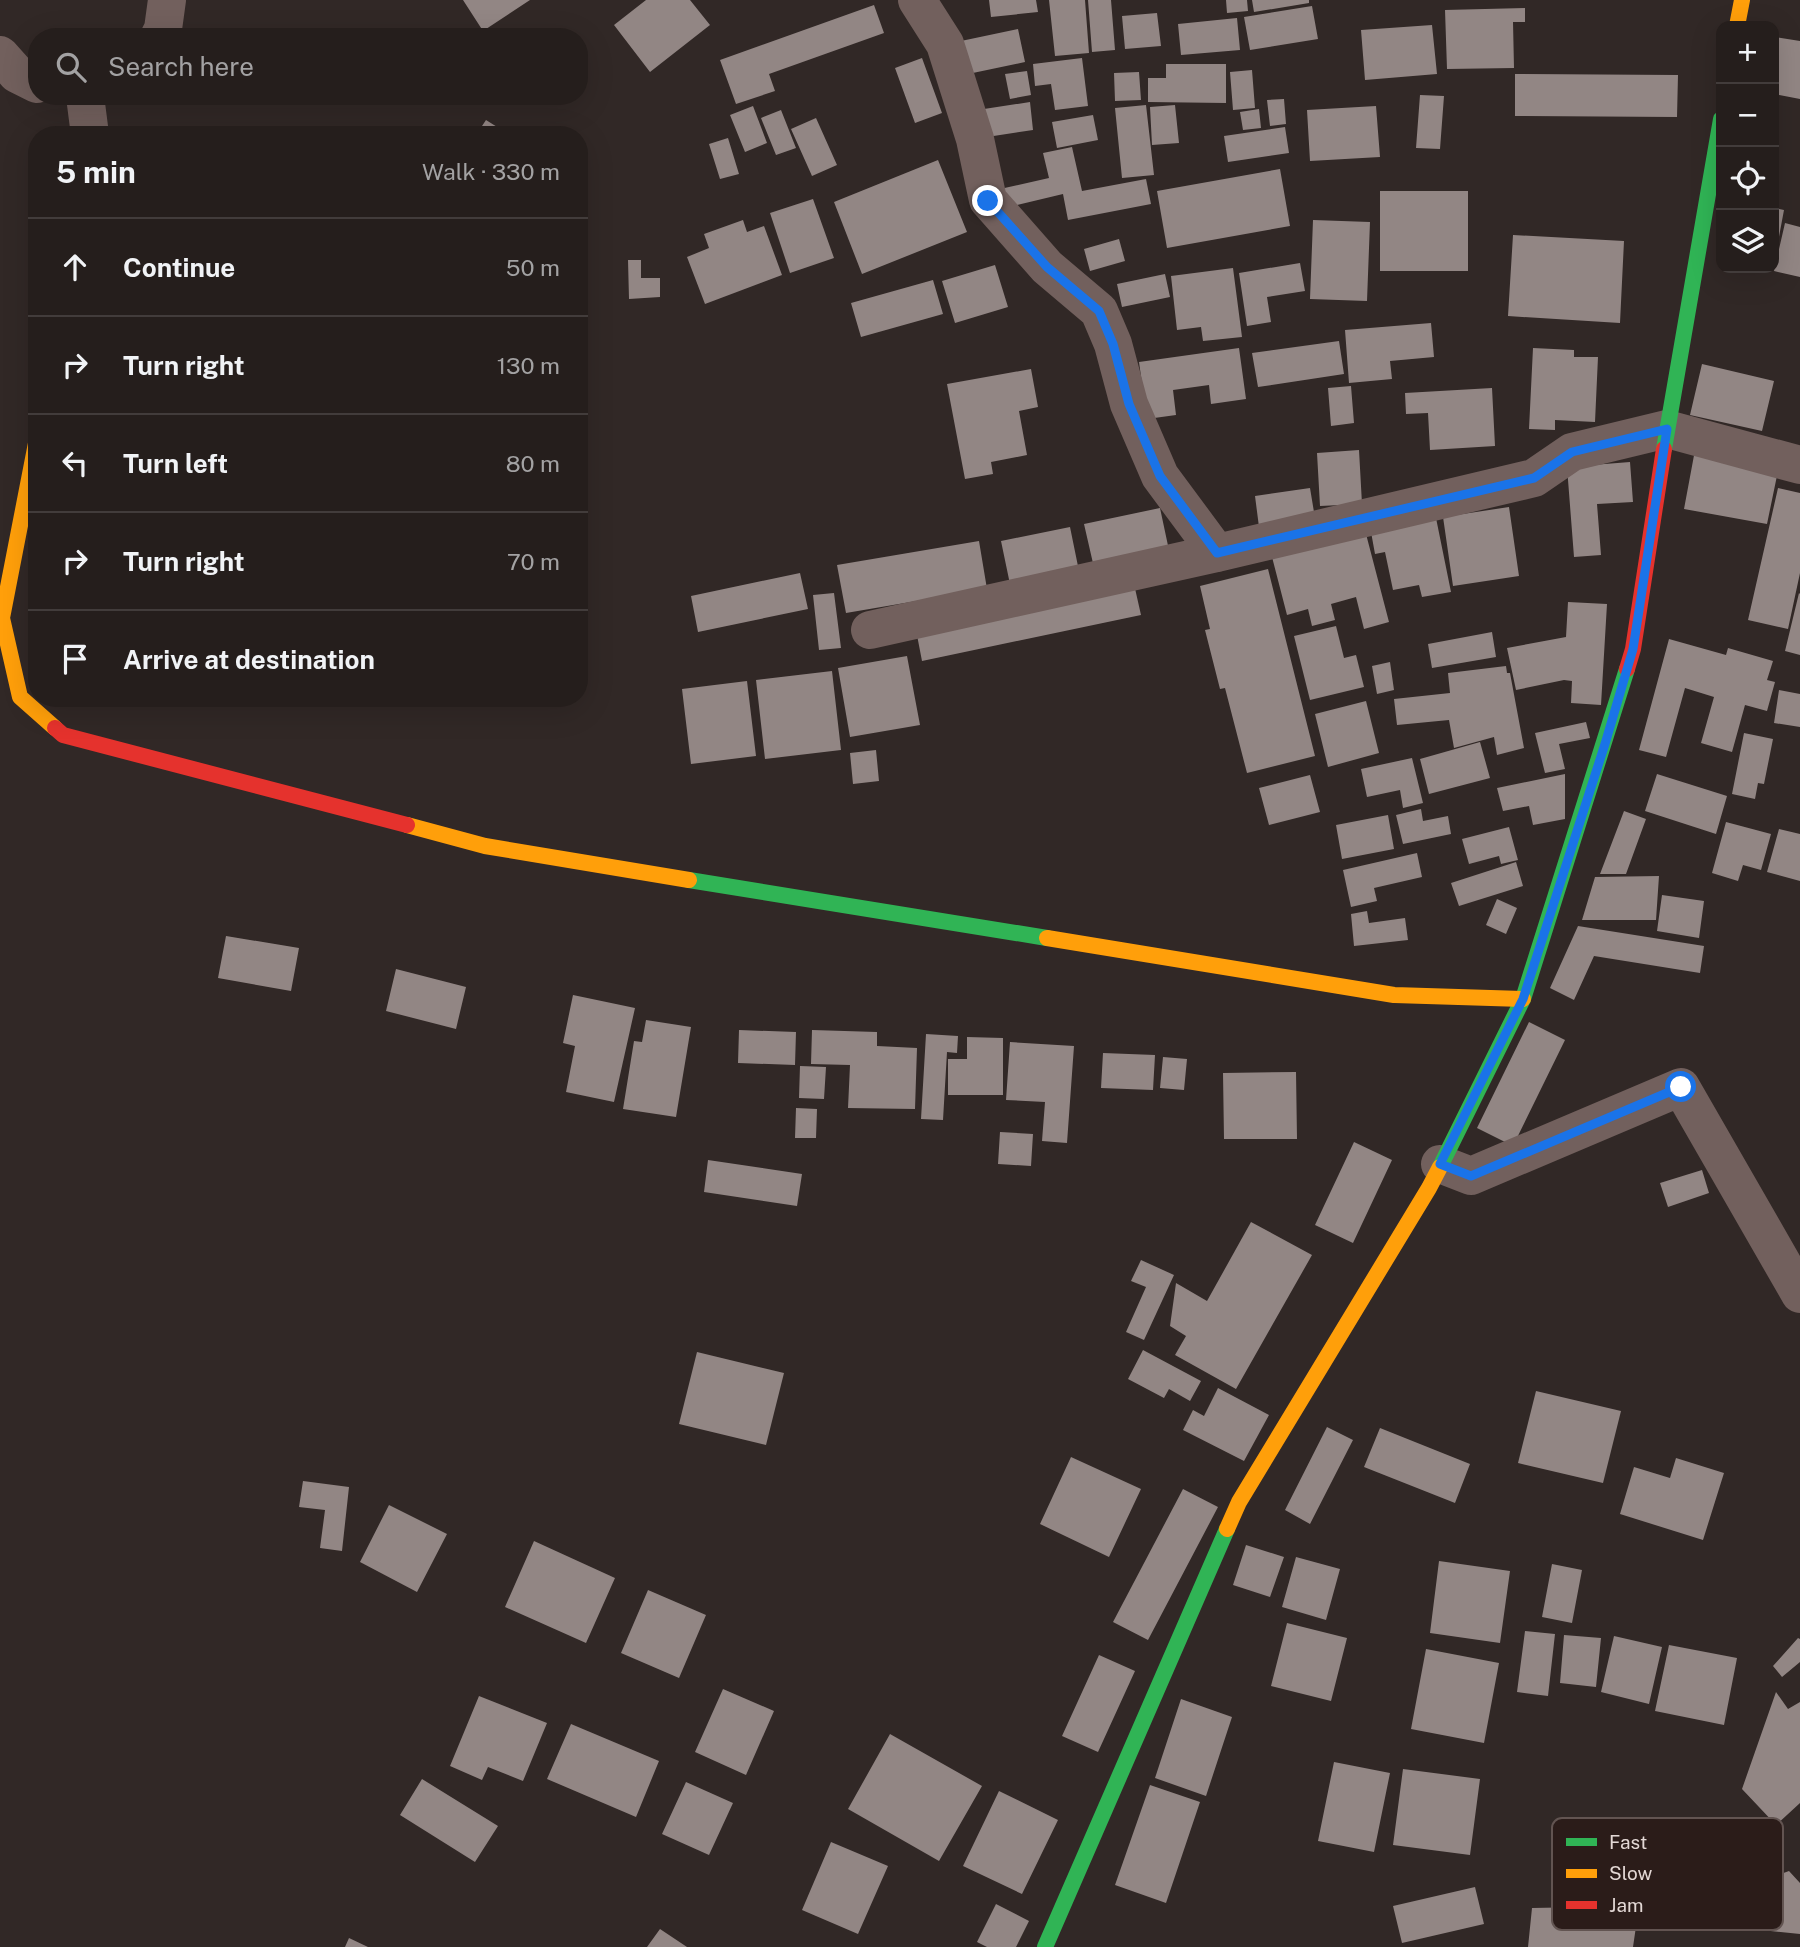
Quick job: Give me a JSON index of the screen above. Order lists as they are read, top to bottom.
{
  "legend": ["Fast", "Slow", "Jam"],
  "page": {
    "map_buttons": ["+", "−"],
    "search": "Search here",
    "heading": ["5 min", "Walk · 330 m"],
    "list": [
      ["Continue", "50 m"],
      ["Turn right", "130 m"],
      ["Turn left", "80 m"],
      ["Turn right", "70 m"],
      "Arrive at destination"
    ]
  }
}
